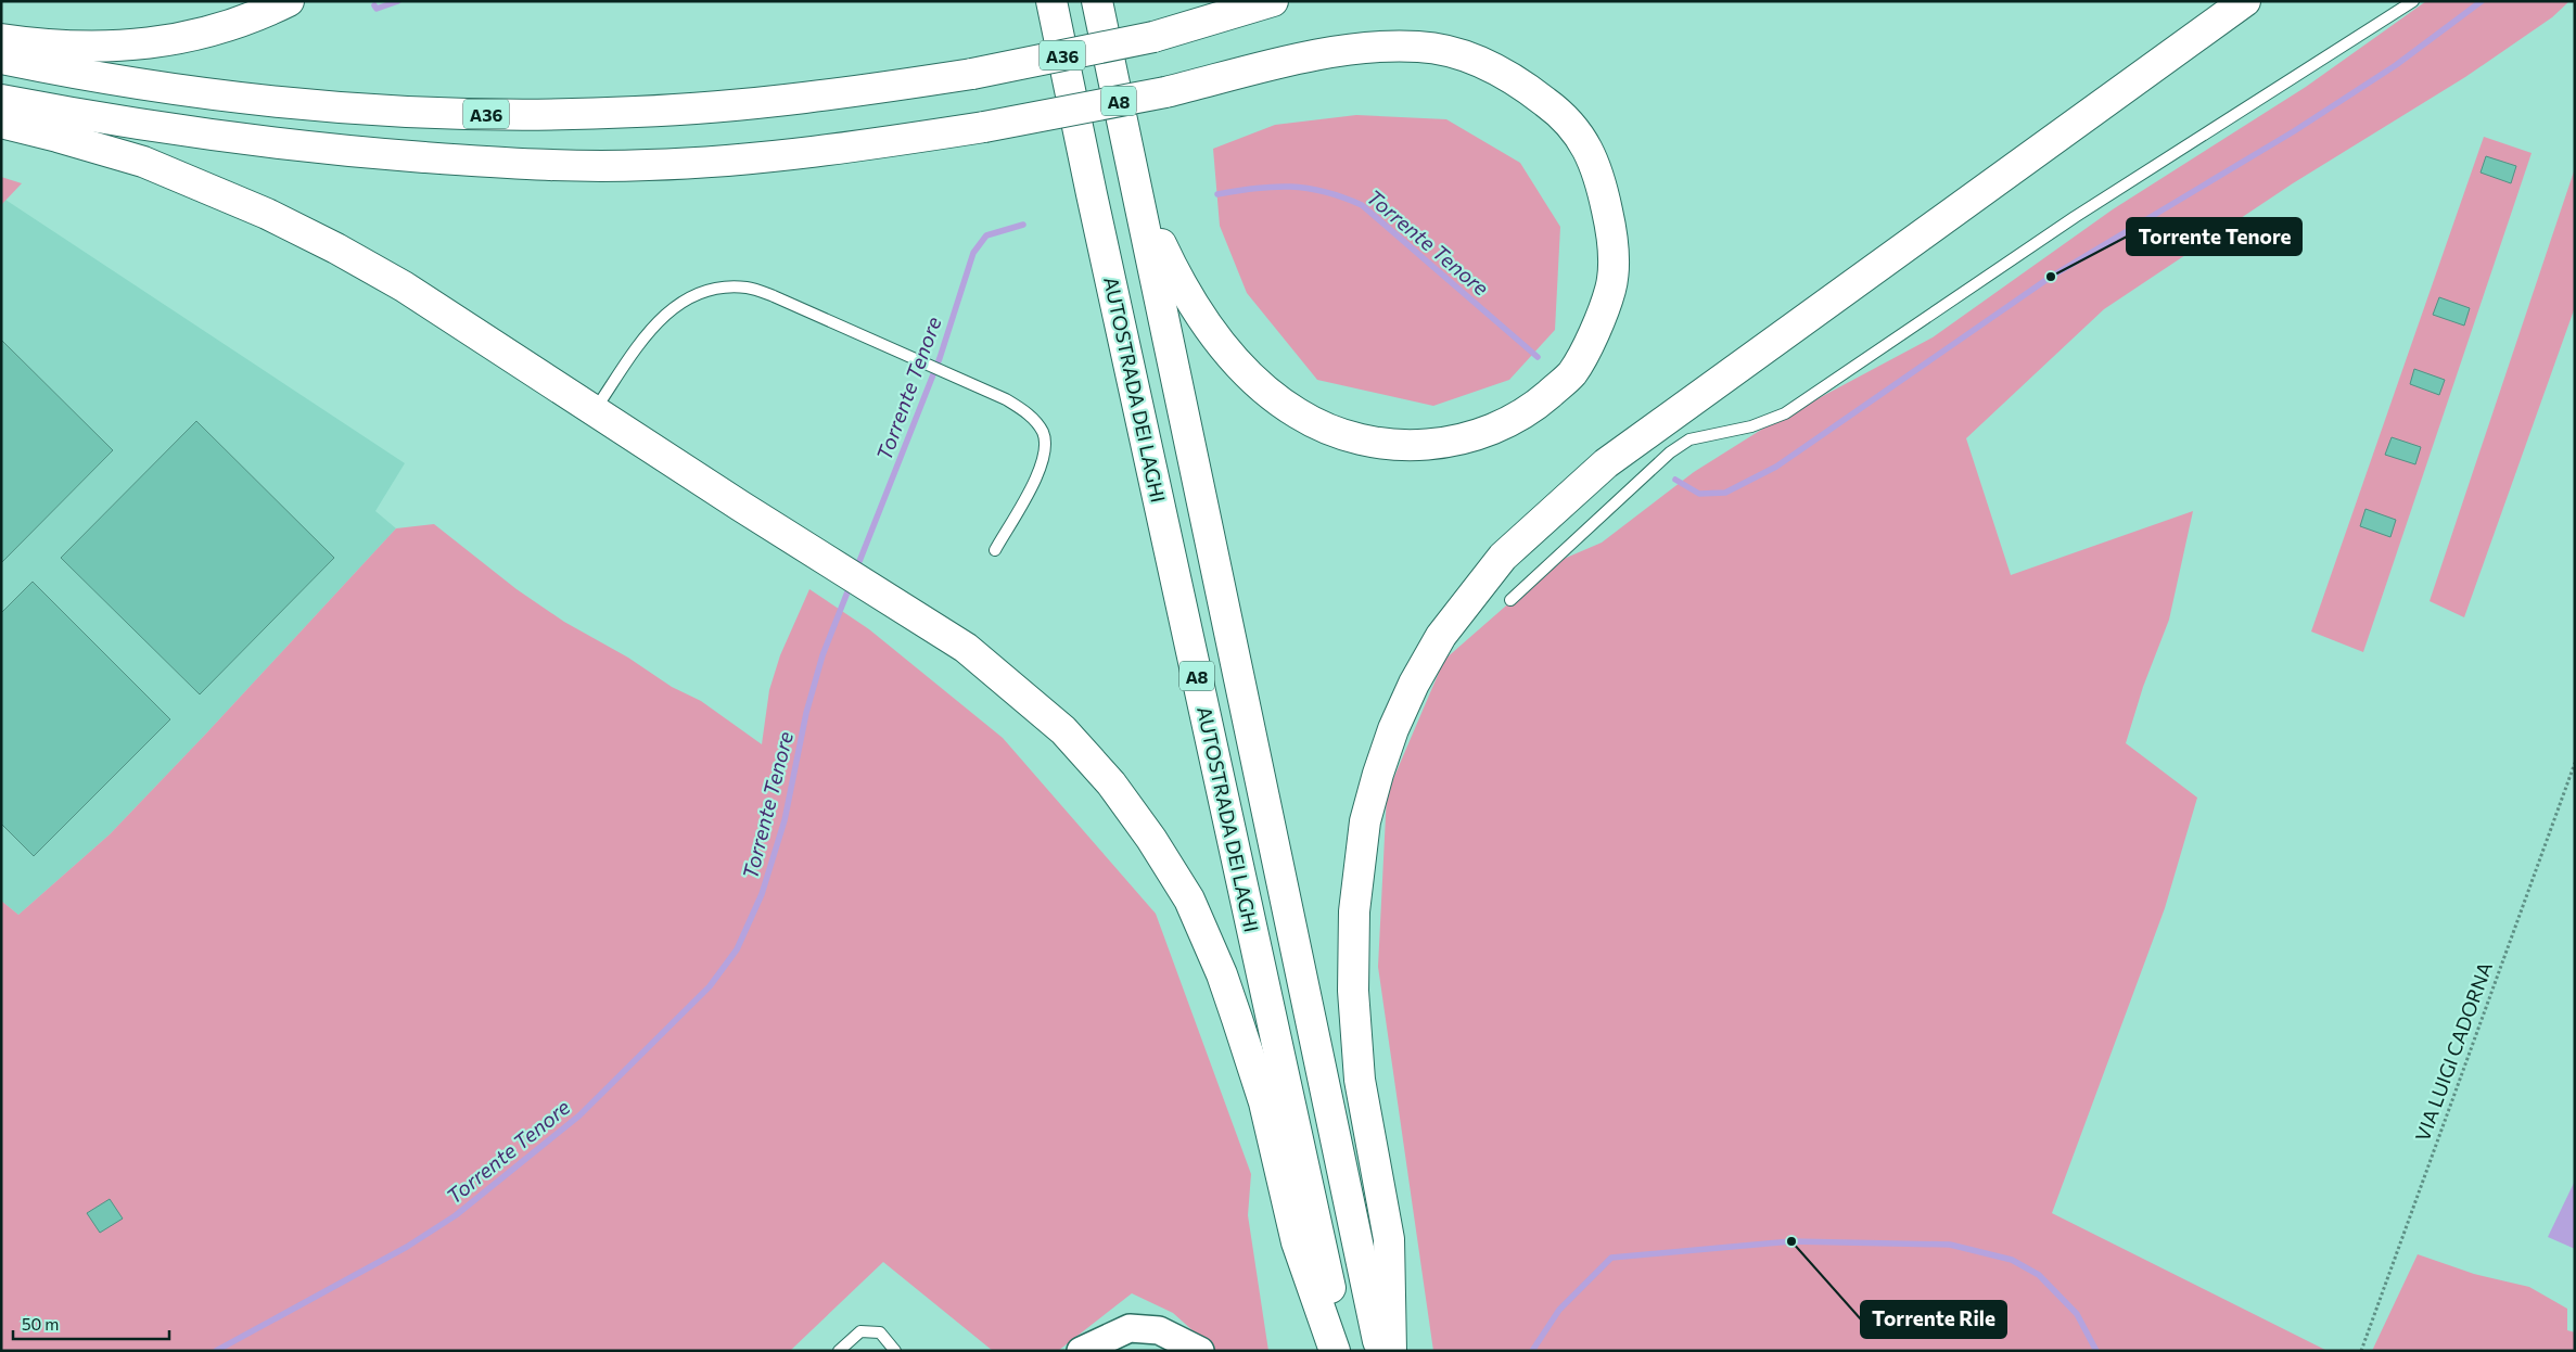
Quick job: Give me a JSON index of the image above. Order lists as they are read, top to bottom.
{
  "streets": {
    "highway": ["A36", "A8", "AUTOSTRADA DEI LAGHI"],
    "path": ["VIA LUIGI CADORNA"]
  },
  "water": ["Torrente Tenore"],
  "places": ["Torrente Tenore", "Torrente Rile"],
  "scale_bar": "50 m"
}
